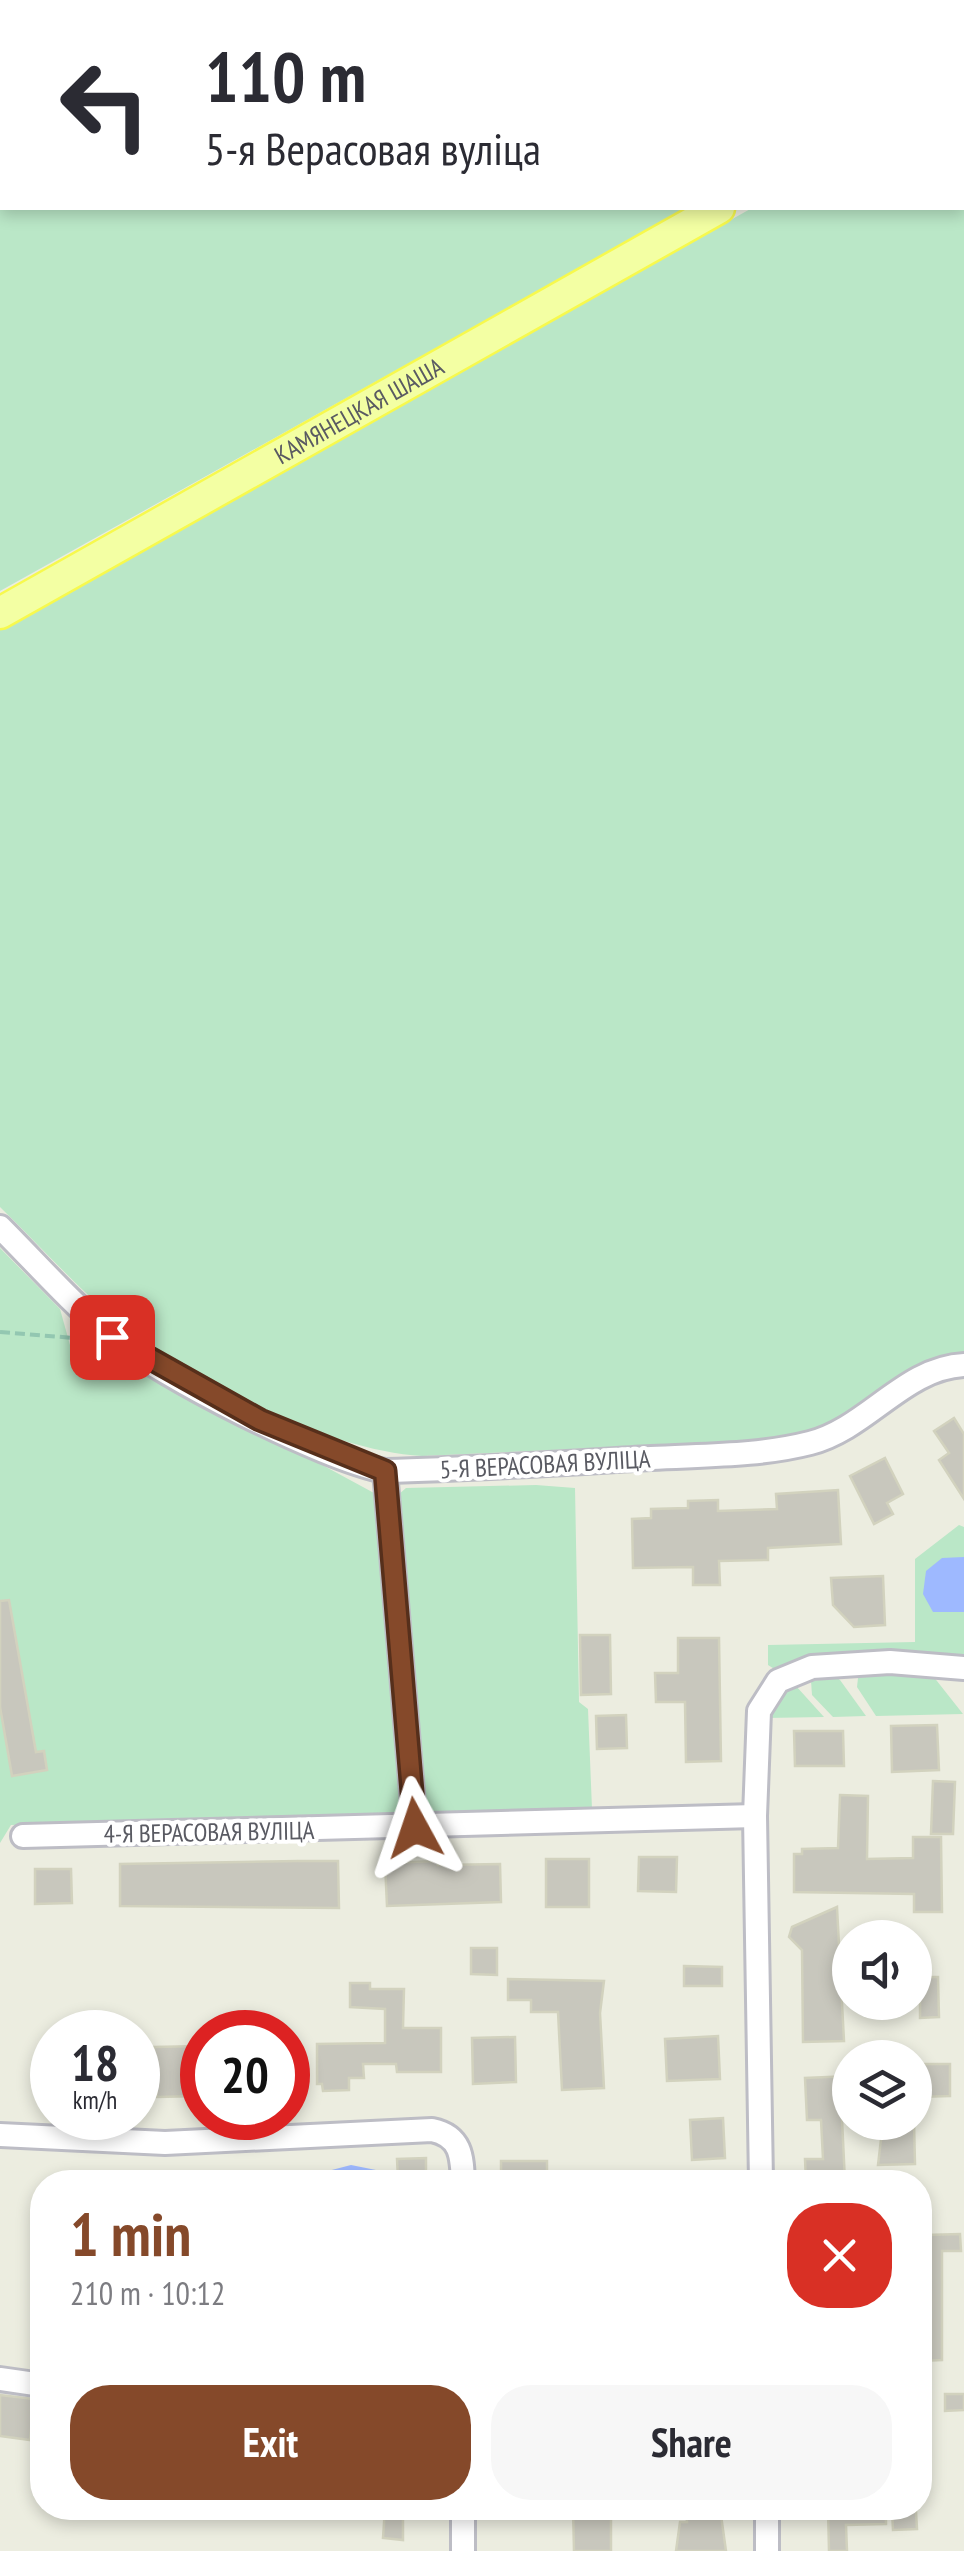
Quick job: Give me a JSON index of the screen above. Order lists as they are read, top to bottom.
{
  "streets": {
    "main road": ["КАМЯНЕЦКАЯ ШАША"],
    "street": ["5-Я ВЕРАСОВАЯ ВУЛІЦА", "4-Я ВЕРАСОВАЯ ВУЛІЦА"]
  },
  "page": {
    "turn": ["110 m", "5-я Верасовая вуліца"],
    "speed": "18 km/h",
    "limit": "20",
    "heading": ["1 min", "210 m · 10:12"],
    "buttons": ["Exit", "Share"]
  }
}
